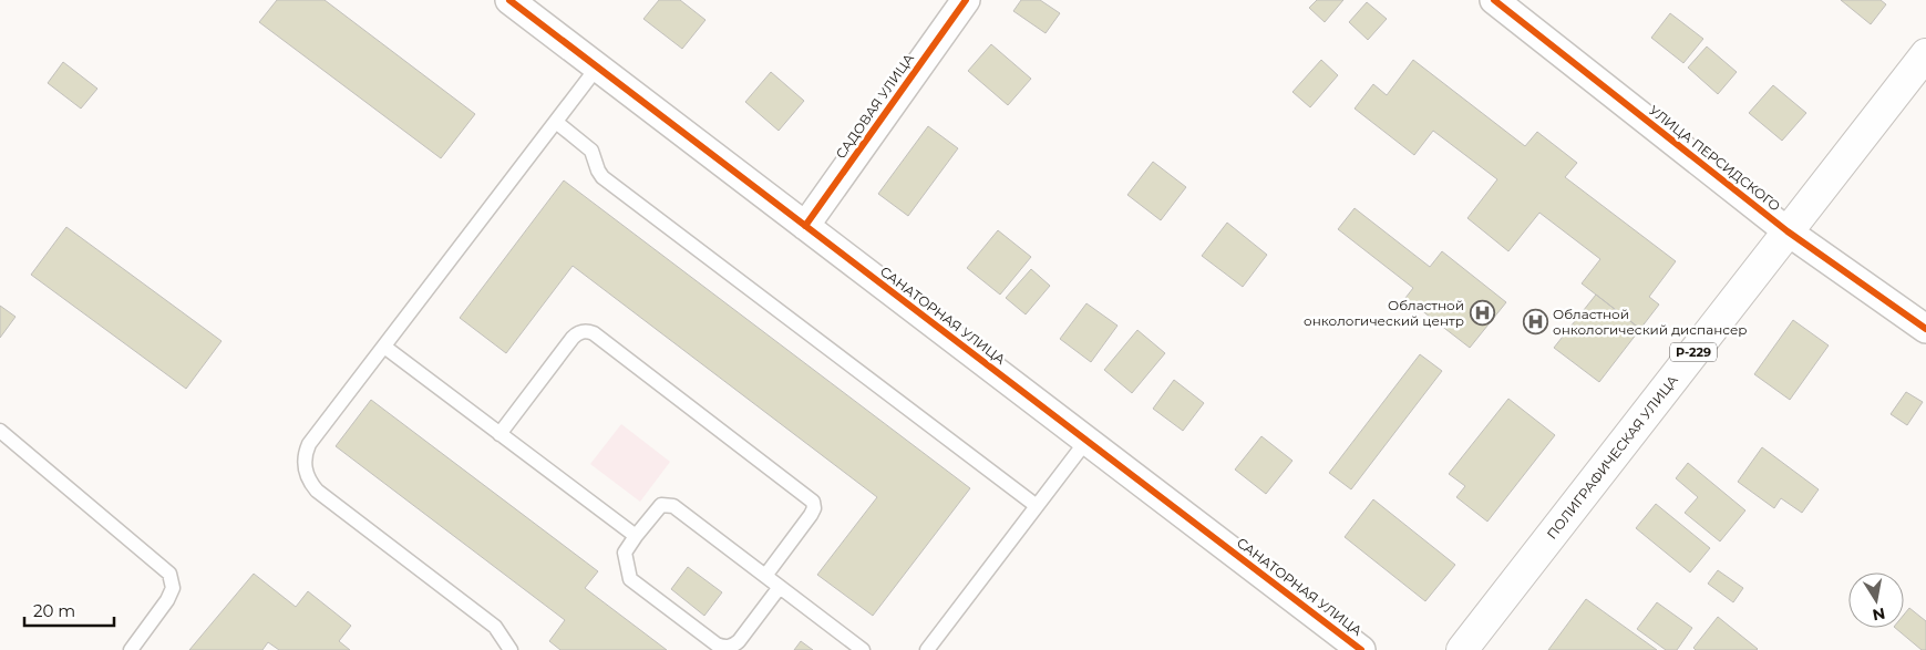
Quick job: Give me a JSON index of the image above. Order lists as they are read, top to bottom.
{
  "streets": {
    "main road": ["Р-229", "ПОЛИГРАФИЧЕСКАЯ УЛИЦА"],
    "street": ["САДОВАЯ УЛИЦА", "УЛИЦА ПЕРСИДСКОГО", "САНАТОРНАЯ УЛИЦА"]
  },
  "crossings": [
    ["САДОВАЯ УЛИЦА", "САНАТОРНАЯ УЛИЦА"],
    ["УЛИЦА ПЕРСИДСКОГО", "ПОЛИГРАФИЧЕСКАЯ УЛИЦА"]
  ],
  "places": {
    "hospital": ["Областной онкологический центр", "Областной онкологический диспансер"]
  },
  "scale_bar": "20 m",
  "north": "bottom"
}
